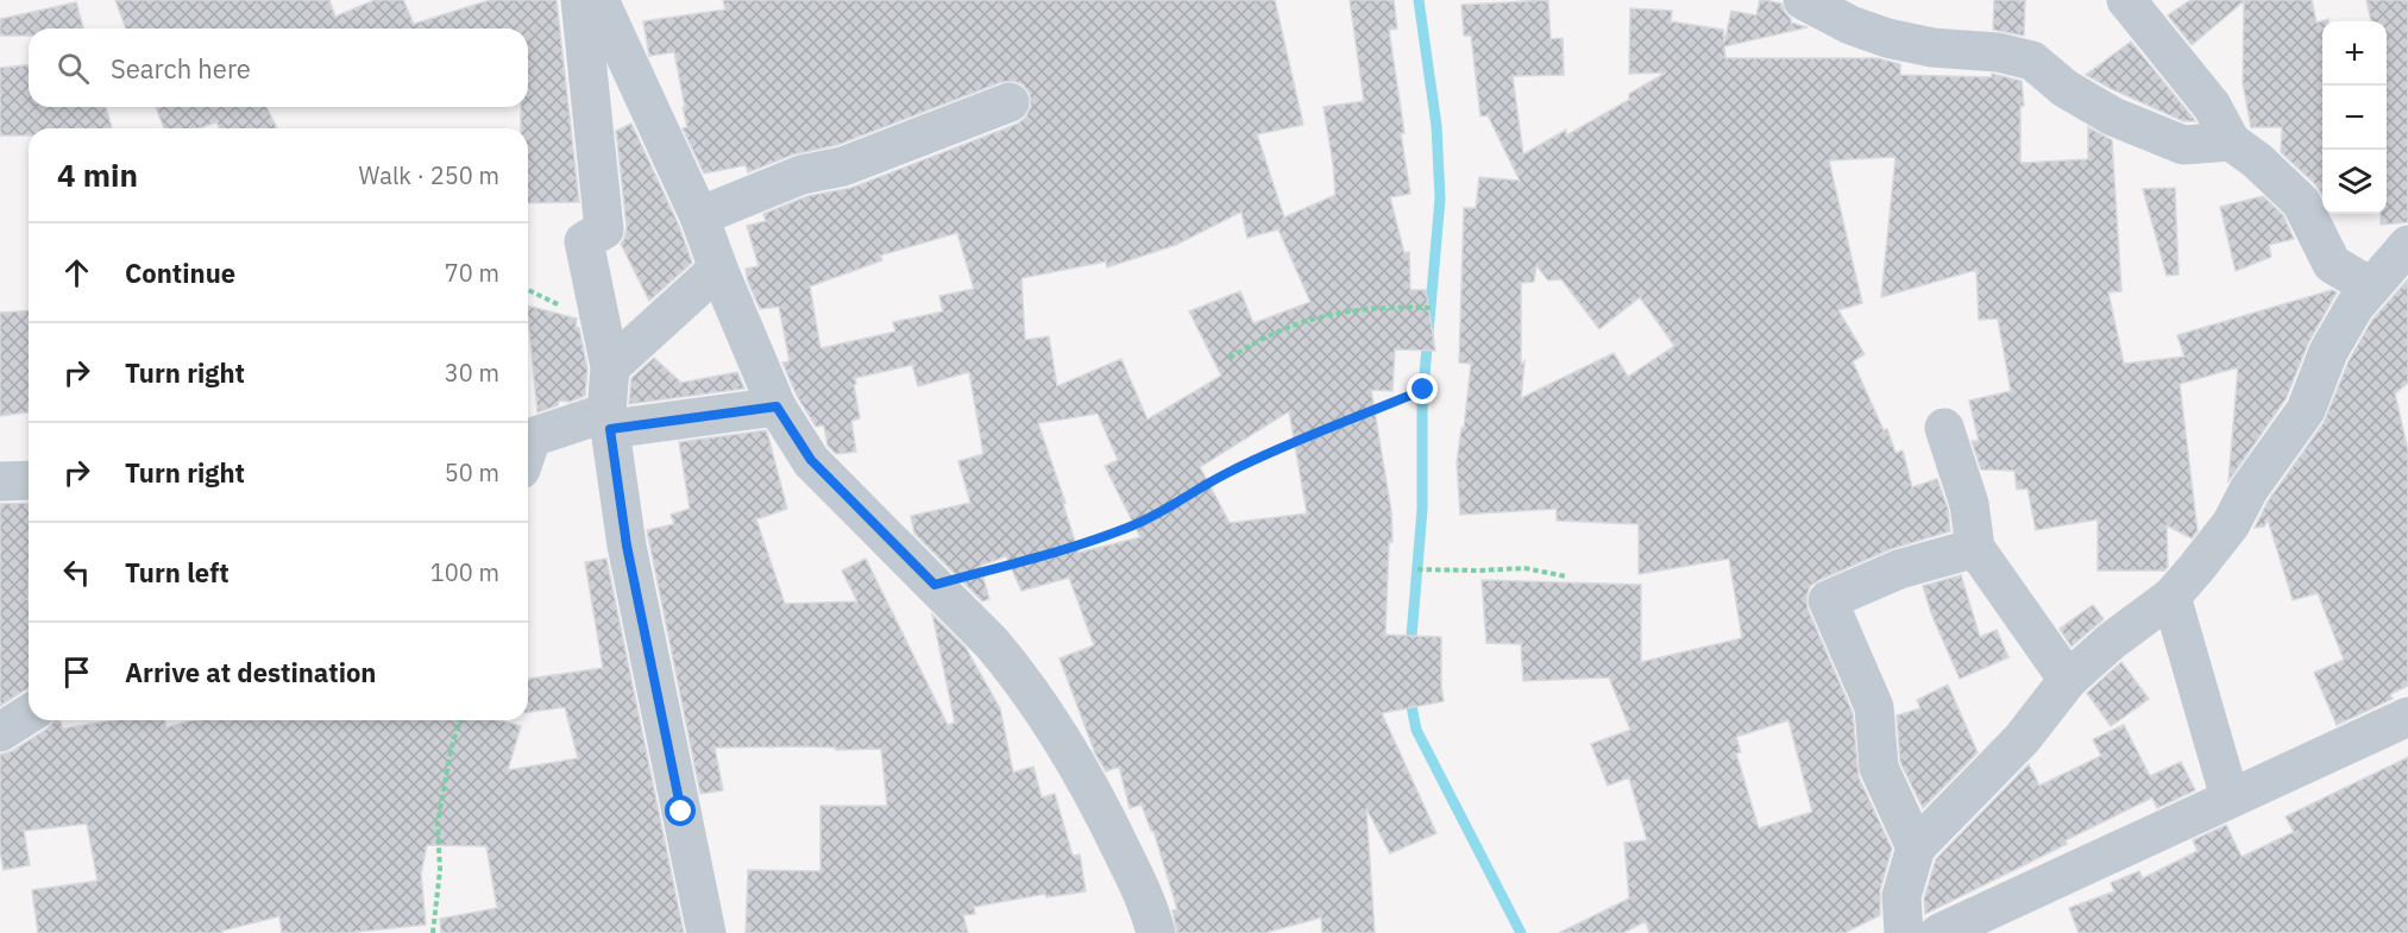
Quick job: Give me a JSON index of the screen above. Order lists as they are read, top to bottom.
{
  "page": {
    "map_buttons": ["+", "−"],
    "search": "Search here",
    "heading": ["4 min", "Walk · 250 m"],
    "list": [
      ["Continue", "70 m"],
      ["Turn right", "30 m"],
      ["Turn right", "50 m"],
      ["Turn left", "100 m"],
      "Arrive at destination"
    ]
  }
}
